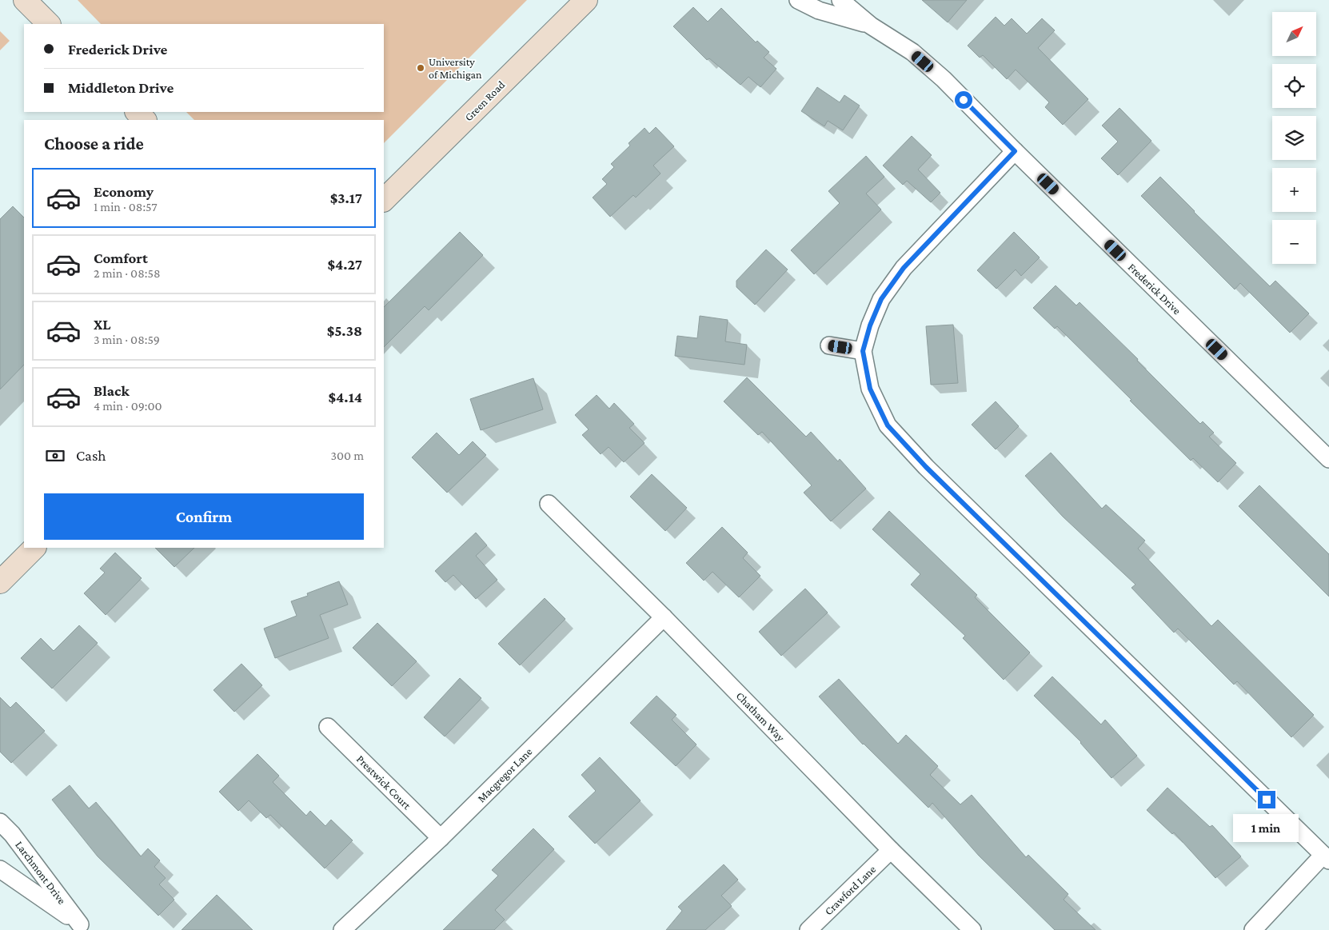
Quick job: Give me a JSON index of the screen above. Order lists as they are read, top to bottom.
{
  "streets": {
    "street": [
      "Green Road",
      "Frederick Drive",
      "Chatham Way",
      "Macgregor Lane",
      "Prestwick Court",
      "Larchmont Drive",
      "Crawford Lane"
    ]
  },
  "crossings": [
    ["Chatham Way", "Macgregor Lane"],
    ["Chatham Way", "Crawford Lane"],
    ["Macgregor Lane", "Prestwick Court"]
  ],
  "places": ["University of Michigan"],
  "north": "top right",
  "page": {
    "map_buttons": ["+", "−"],
    "banner": ["Frederick Drive", "Middleton Drive"],
    "heading": "Choose a ride",
    "list": [
      {
        "name": "Economy",
        "note": "1 min · 08:57",
        "value": "$3.17"
      },
      {
        "name": "Comfort",
        "note": "2 min · 08:58",
        "value": "$4.27"
      },
      {
        "name": "XL",
        "note": "3 min · 08:59",
        "value": "$5.38"
      },
      {
        "name": "Black",
        "note": "4 min · 09:00",
        "value": "$4.14"
      }
    ],
    "pay": ["Cash", "300 m"],
    "buttons": "Confirm",
    "bubble": "1 min"
  }
}
